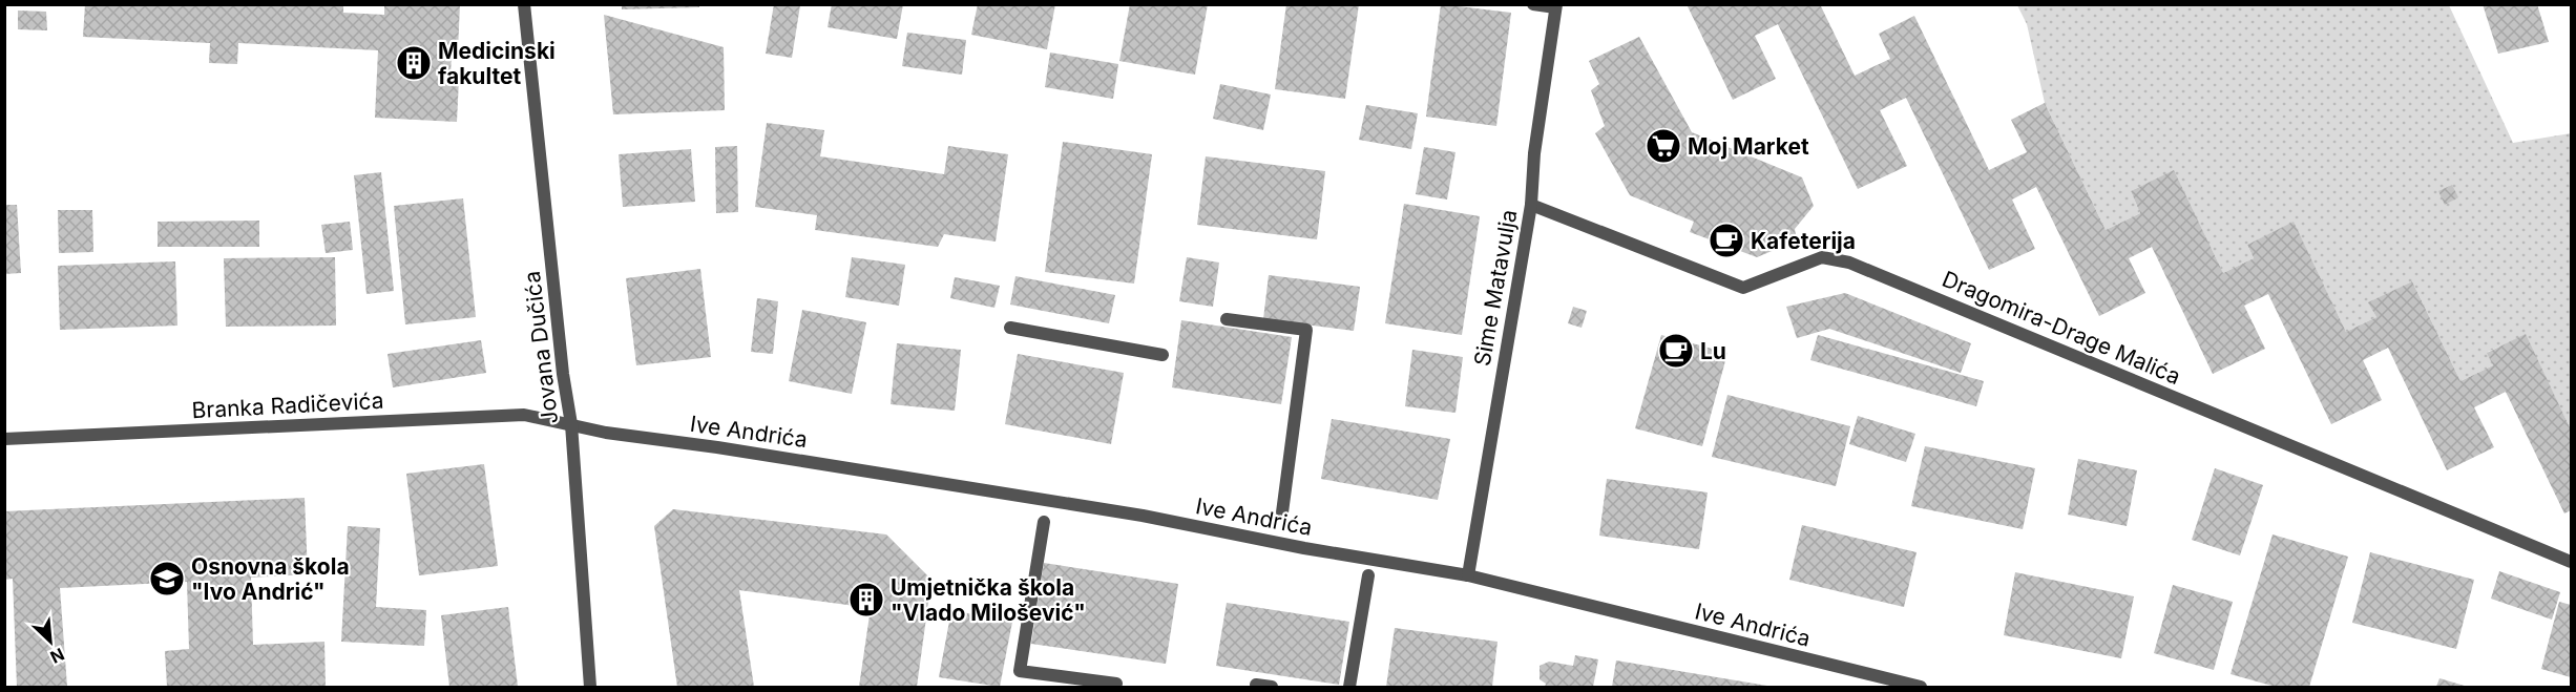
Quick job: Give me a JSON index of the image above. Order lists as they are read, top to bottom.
{
  "streets": {
    "street": [
      "Sime Matavulja",
      "Dragomira-Drage Malića",
      "Jovana Dučića",
      "Branka Radičevića",
      "Ive Andrića"
    ]
  },
  "crossings": [
    ["Sime Matavulja", "Dragomira-Drage Malića"],
    ["Sime Matavulja", "Ive Andrića"],
    ["Jovana Dučića", "Branka Radičevića"],
    ["Jovana Dučića", "Ive Andrića"],
    ["Branka Radičevića", "Ive Andrića"]
  ],
  "places": {
    "building": ["Medicinski fakultet", "Umjetnička škola \"Vlado Milošević\""],
    "supermarket": ["Moj Market"],
    "cafe": ["Kafeterija", "Lu"],
    "school or university": ["Osnovna škola \"Ivo Andrić\""]
  },
  "north": "bottom right"
}
